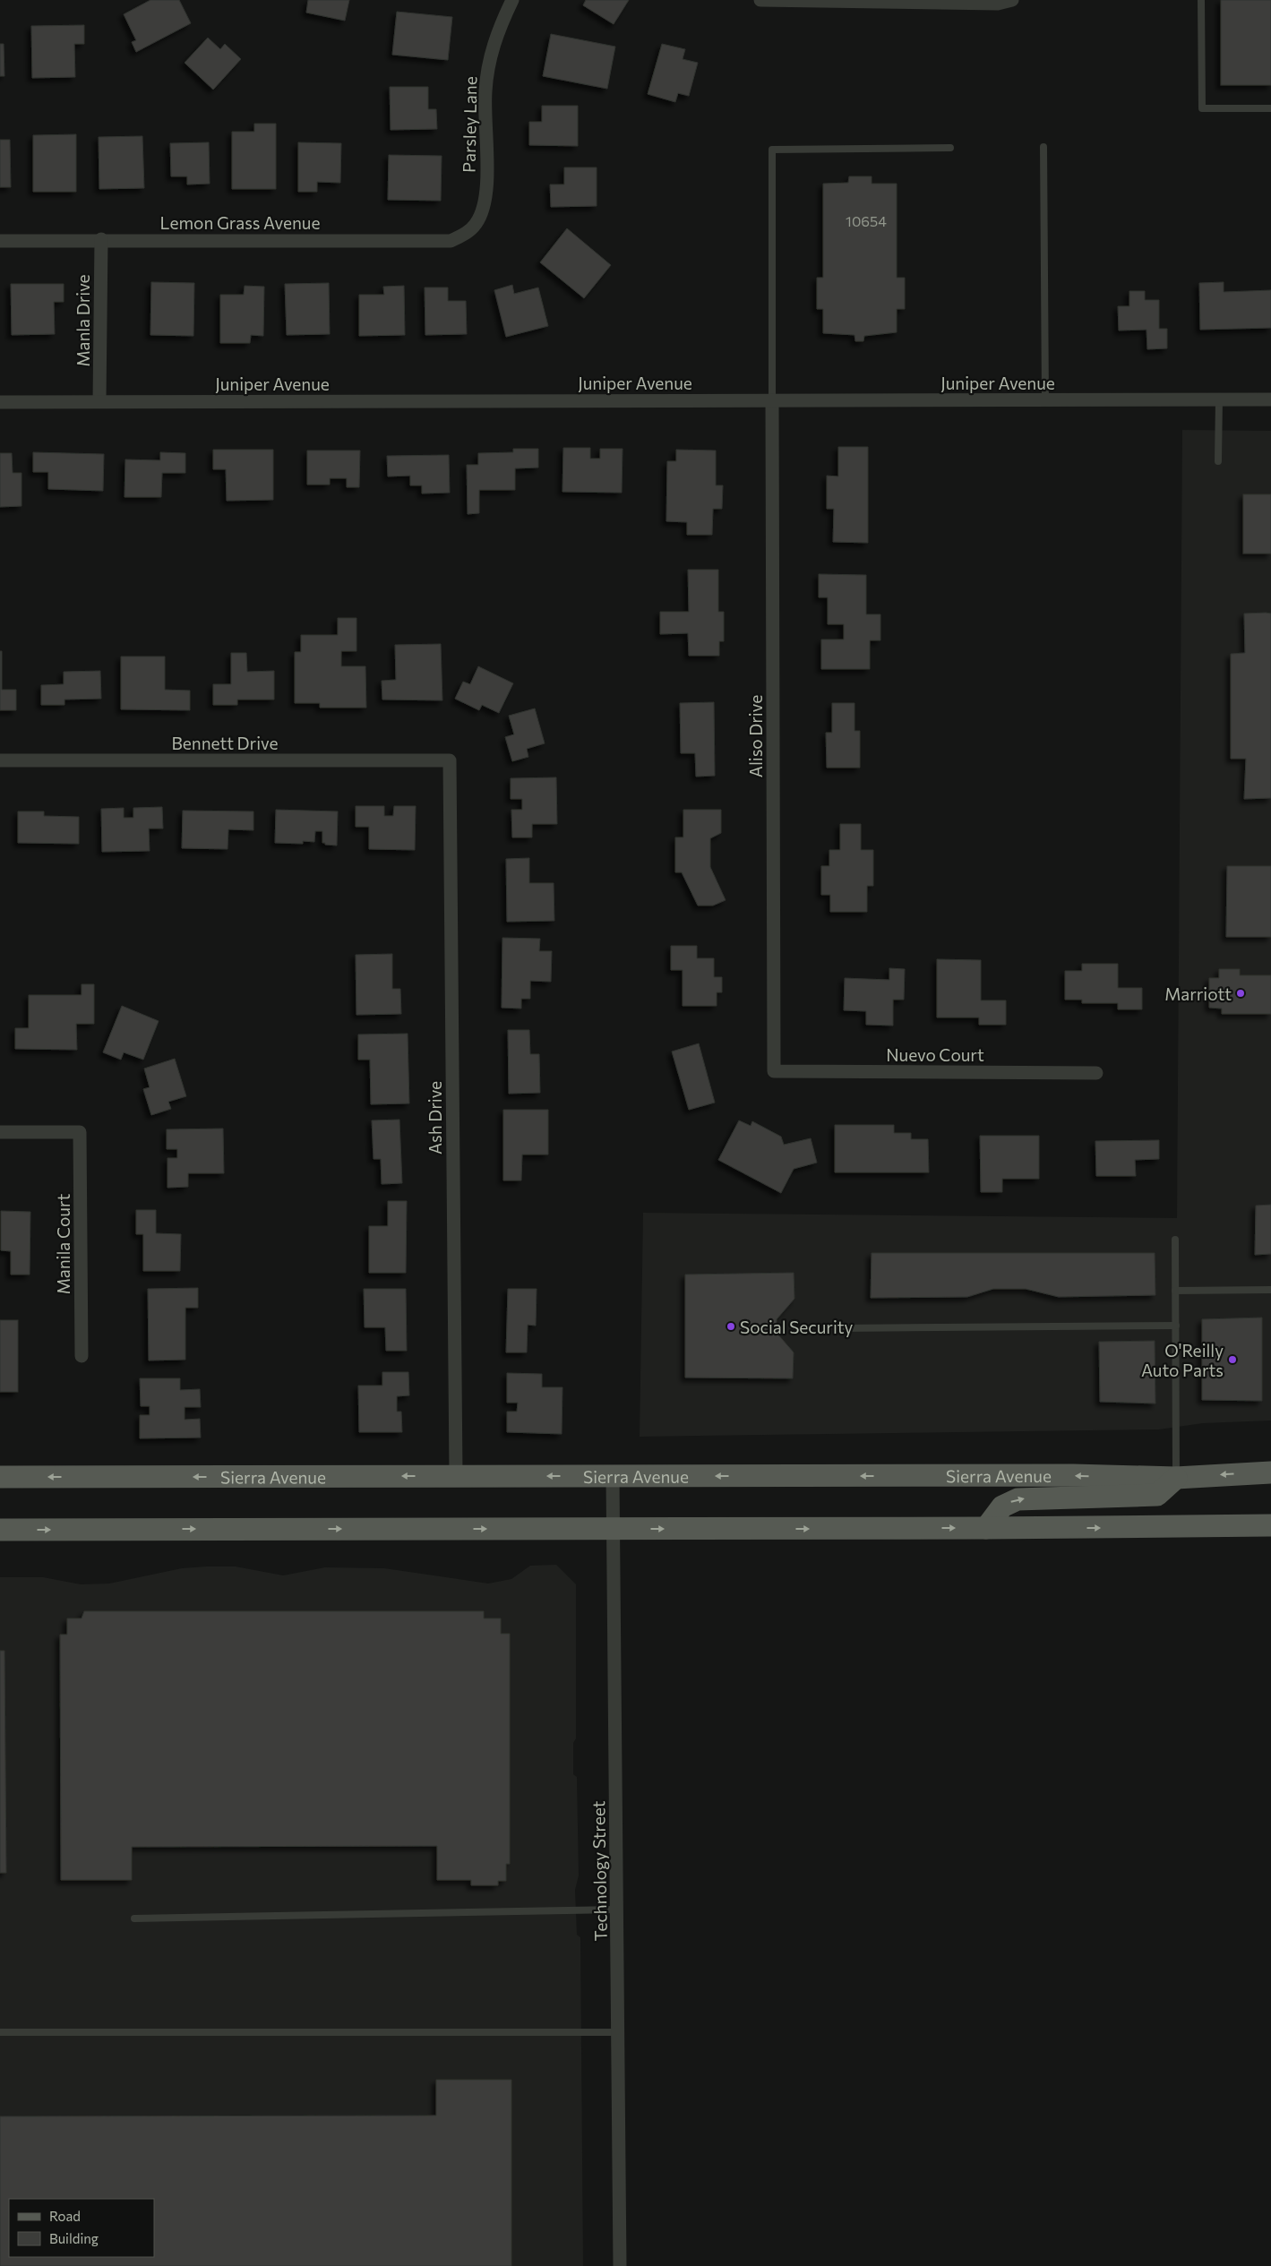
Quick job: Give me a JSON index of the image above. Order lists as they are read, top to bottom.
{
  "streets": {
    "main road": ["Sierra Avenue"],
    "street": [
      "Parsley Lane",
      "Lemon Grass Avenue",
      "Manla Drive",
      "Juniper Avenue",
      "Aliso Drive",
      "Bennett Drive",
      "Nuevo Court",
      "Ash Drive",
      "Manila Court",
      "Technology Street"
    ]
  },
  "crossings": [
    ["Parsley Lane", "Lemon Grass Avenue"],
    ["Lemon Grass Avenue", "Manla Drive"],
    ["Manla Drive", "Juniper Avenue"],
    ["Juniper Avenue", "Aliso Drive"],
    ["Aliso Drive", "Nuevo Court"],
    ["Bennett Drive", "Ash Drive"],
    ["Ash Drive", "Sierra Avenue"],
    ["Sierra Avenue", "Technology Street"]
  ],
  "places": ["Marriott", "Social Security", "O'Reilly Auto Parts"],
  "house_numbers": ["10654"],
  "legend": ["Road", "Building"]
}
